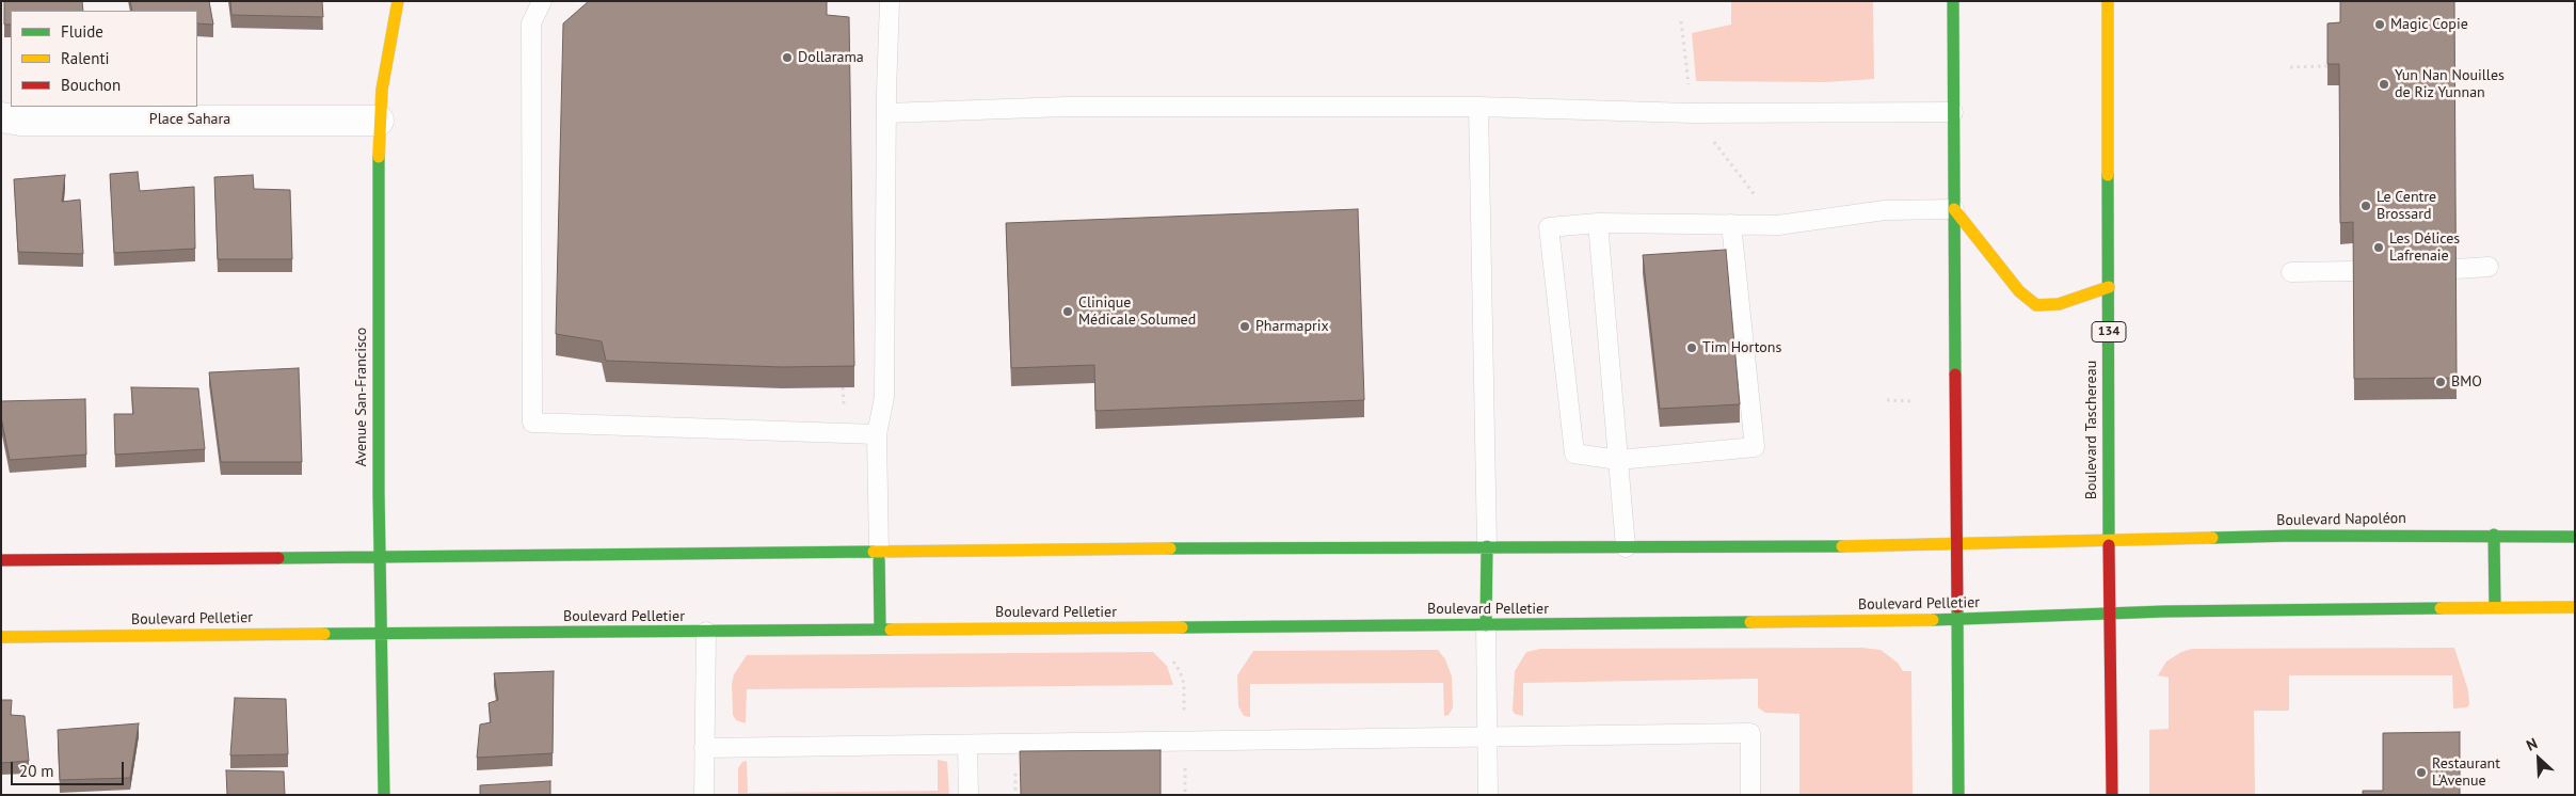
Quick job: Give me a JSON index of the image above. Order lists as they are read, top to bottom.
{
  "streets": {
    "street": [
      "Place Sahara",
      "134",
      "Avenue San-Francisco",
      "Boulevard Taschereau",
      "Boulevard Napoléon",
      "Boulevard Pelletier"
    ]
  },
  "crossings": [
    ["Place Sahara", "Avenue San-Francisco"],
    ["Avenue San-Francisco", "Boulevard Pelletier"],
    ["Boulevard Taschereau", "Boulevard Napoléon"],
    ["Boulevard Taschereau", "Boulevard Pelletier"]
  ],
  "places": [
    "Magic Copie",
    "Dollarama",
    "Yun Nan Nouilles de Riz Yunnan",
    "Le Centre Brossard",
    "Les Délices Lafrenaie",
    "Clinique Médicale Solumed",
    "Pharmaprix",
    "Tim Hortons",
    "BMO",
    "Restaurant L'Avenue"
  ],
  "legend": ["Fluide", "Ralenti", "Bouchon"],
  "scale_bar": "20 m",
  "north": "top left"
}
